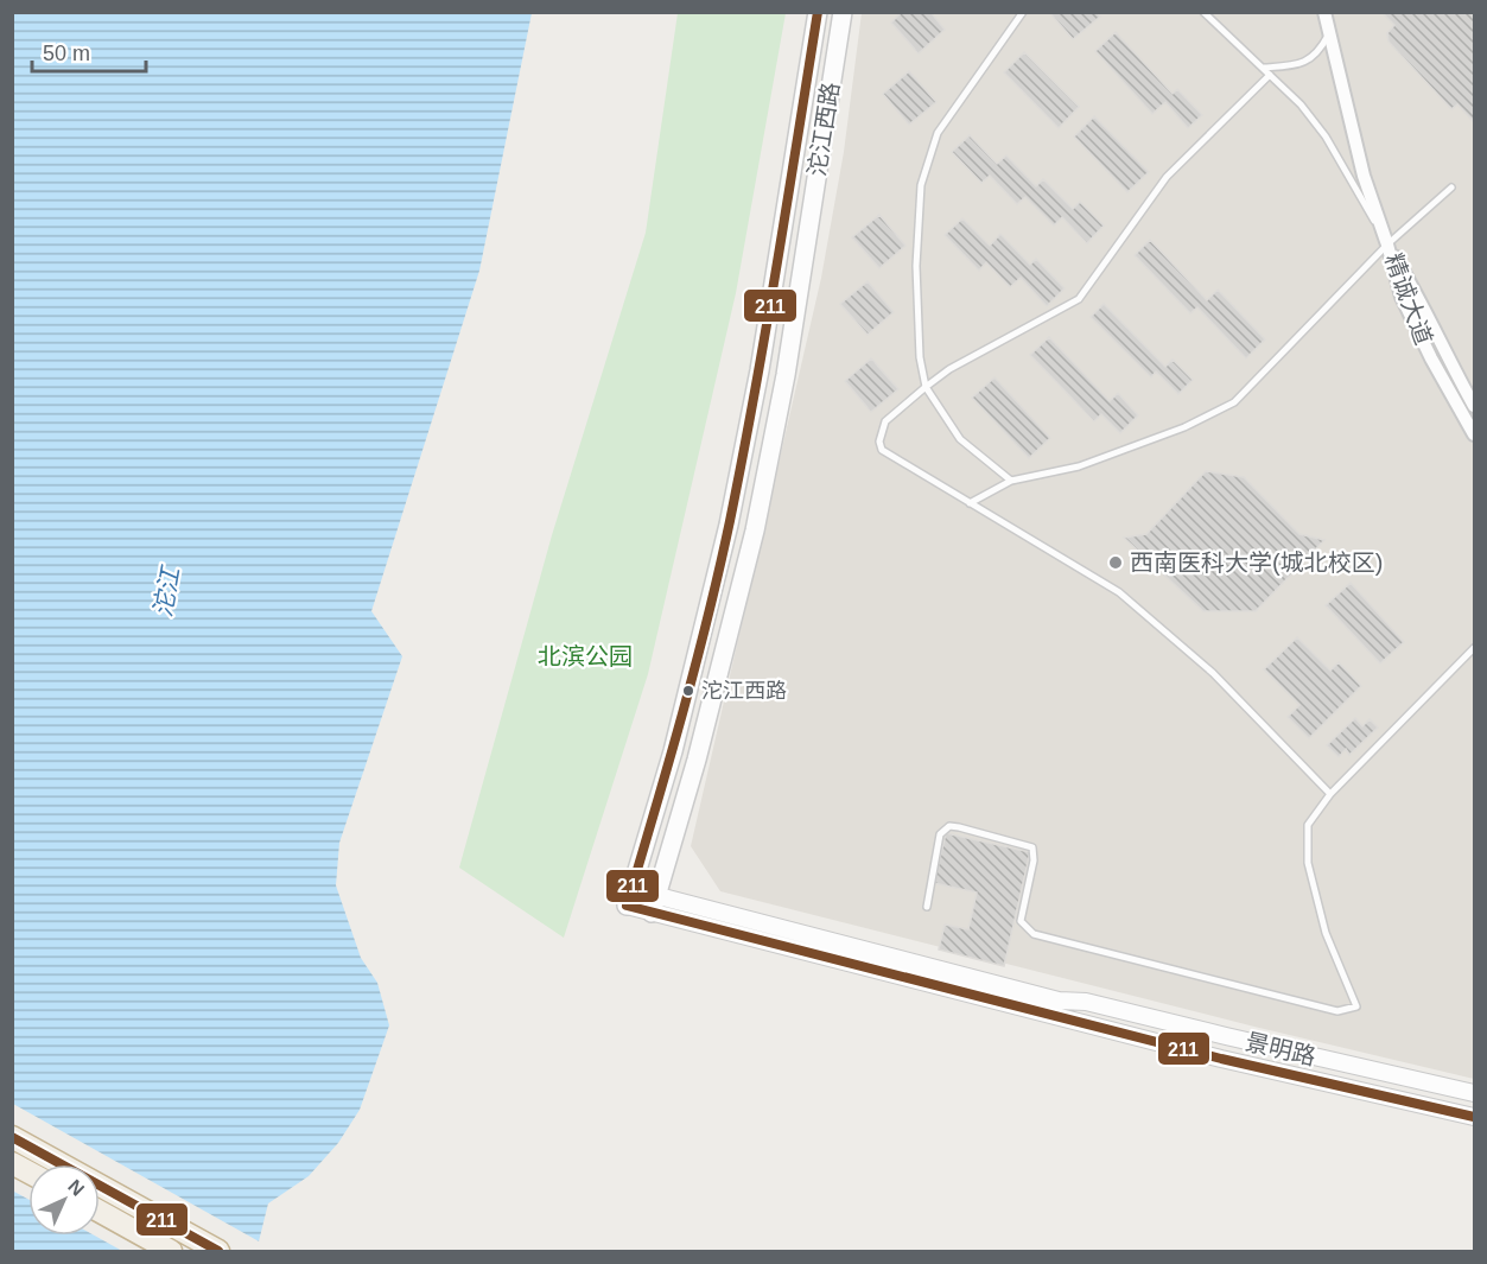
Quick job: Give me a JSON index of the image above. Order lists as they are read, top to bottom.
{
  "streets": {
    "main road": ["沱江西路"],
    "street": ["精诚大道", "景明路"]
  },
  "crossings": [
    ["沱江西路", "景明路"]
  ],
  "water": ["沱江"],
  "parks": ["北滨公园"],
  "places": ["西南医科大学(城北校区)", "沱江西路"],
  "lines": ["transit line 211"],
  "scale_bar": "50 m",
  "north": "top right"
}
